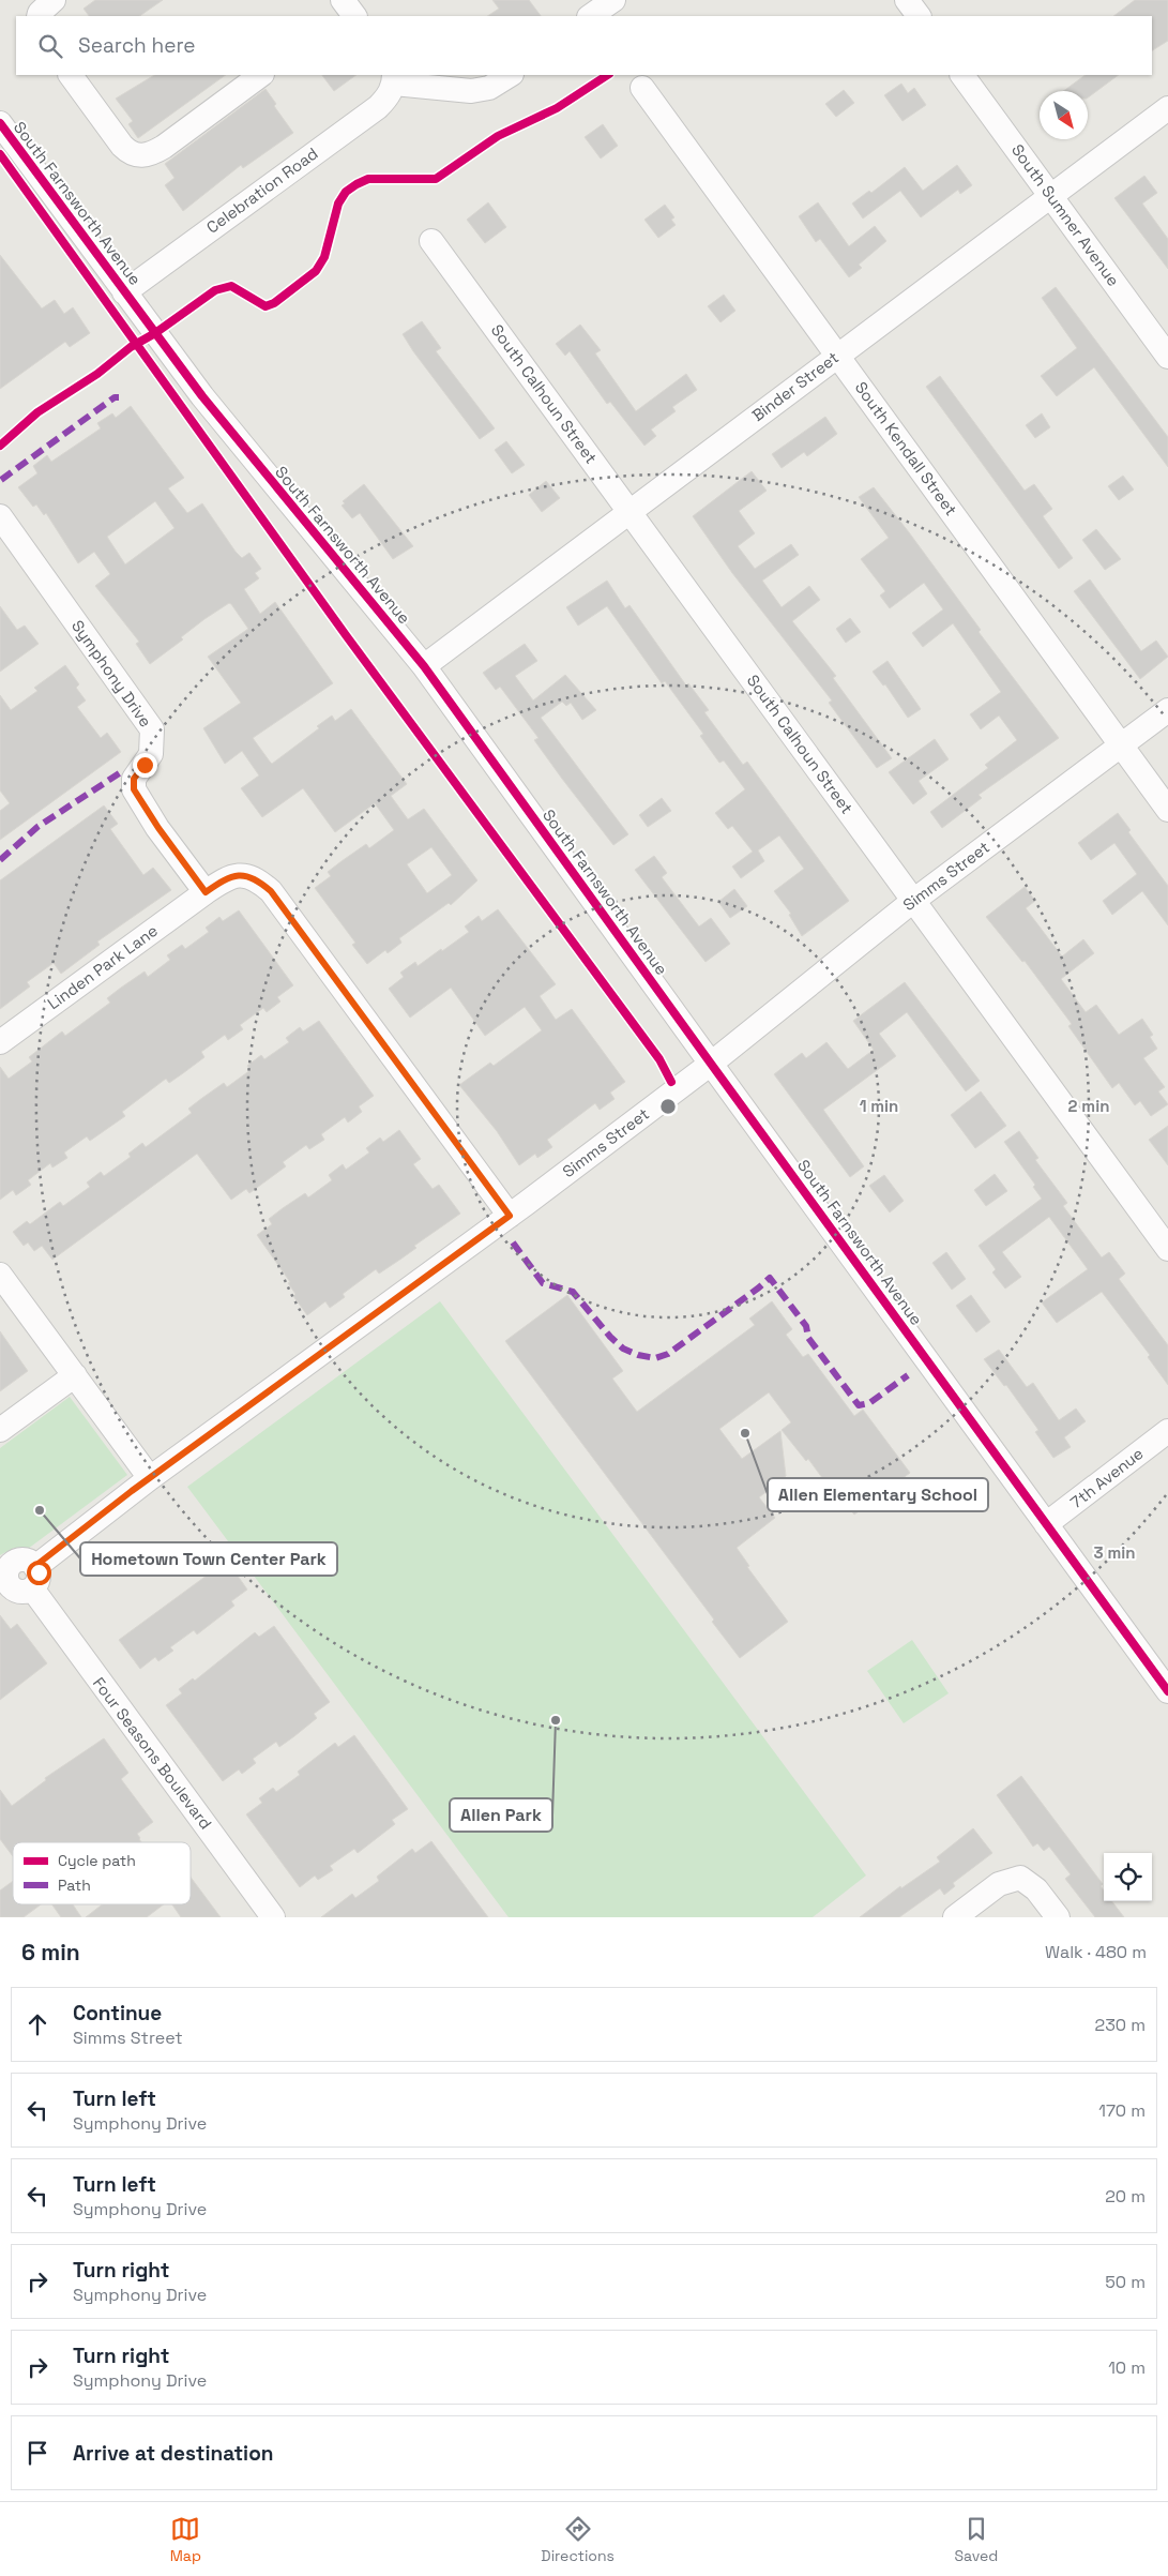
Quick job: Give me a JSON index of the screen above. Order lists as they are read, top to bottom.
{
  "streets": {
    "street": [
      "Celebration Road",
      "South Farnsworth Avenue",
      "South Sumner Avenue",
      "Binder Street",
      "South Calhoun Street",
      "South Kendall Street",
      "Symphony Drive",
      "Simms Street",
      "Linden Park Lane",
      "7th Avenue",
      "Four Seasons Boulevard"
    ]
  },
  "crossings": [
    ["Celebration Road", "South Farnsworth Avenue"],
    ["South Farnsworth Avenue", "Binder Street"],
    ["South Farnsworth Avenue", "Simms Street"],
    ["South Farnsworth Avenue", "7th Avenue"],
    ["South Sumner Avenue", "Binder Street"],
    ["Binder Street", "South Calhoun Street"],
    ["Binder Street", "South Kendall Street"],
    ["South Calhoun Street", "Simms Street"],
    ["South Kendall Street", "Simms Street"],
    ["Symphony Drive", "Linden Park Lane"],
    ["Simms Street", "Four Seasons Boulevard"]
  ],
  "places": ["Allen Elementary School", "Hometown Town Center Park", "Allen Park"],
  "legend": ["Cycle path", "Path"],
  "north": "bottom right",
  "page": {
    "search": "Search here",
    "heading": ["6 min", "Walk · 480 m"],
    "list": [
      ["Continue", "Simms Street", "230 m"],
      ["Turn left", "Symphony Drive", "170 m"],
      ["Turn left", "Symphony Drive", "20 m"],
      ["Turn right", "Symphony Drive", "50 m"],
      ["Turn right", "Symphony Drive", "10 m"],
      "Arrive at destination"
    ],
    "nav": ["Map", "Directions", "Saved"]
  },
  "rings": ["1 min", "2 min", "3 min"]
}
